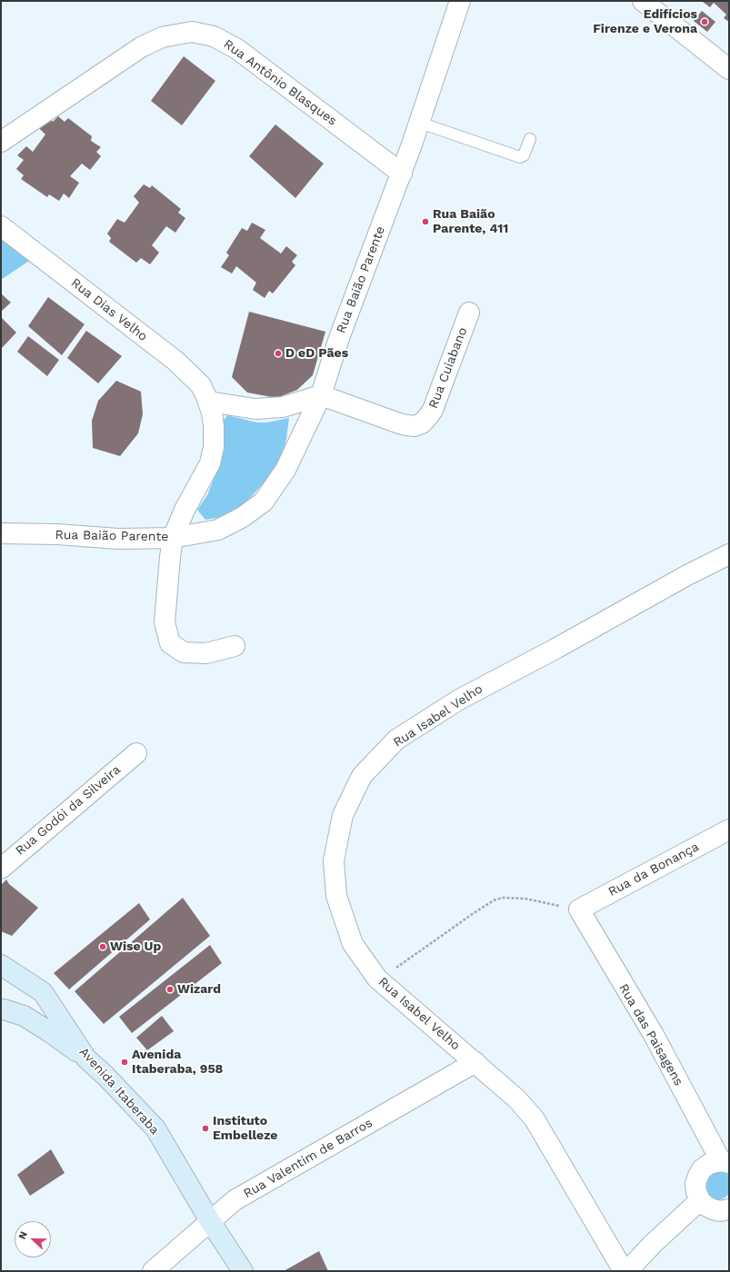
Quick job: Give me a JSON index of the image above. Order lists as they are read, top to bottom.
{
  "streets": {
    "main road": ["Avenida Itaberaba"],
    "street": [
      "Rua Antônio Blasques",
      "Rua Baião Parente",
      "Rua Dias Velho",
      "Rua Cuiabano",
      "Rua Isabel Velho",
      "Rua Godói da Silveira",
      "Rua da Bonança",
      "Rua das Paisagens",
      "Rua Valentim de Barros"
    ]
  },
  "crossings": [
    ["Rua Antônio Blasques", "Rua Baião Parente"],
    ["Rua Baião Parente", "Rua Dias Velho"],
    ["Rua Baião Parente", "Rua Cuiabano"],
    ["Rua Isabel Velho", "Rua Valentim de Barros"],
    ["Rua da Bonança", "Rua das Paisagens"],
    ["Avenida Itaberaba", "Rua Valentim de Barros"]
  ],
  "places": [
    "Edifícios Firenze e Verona",
    "Rua Baião Parente, 411",
    "D eD Pães",
    "Wise Up",
    "Wizard",
    "Avenida Itaberaba, 958",
    "Instituto Embelleze"
  ],
  "north": "left"
}
